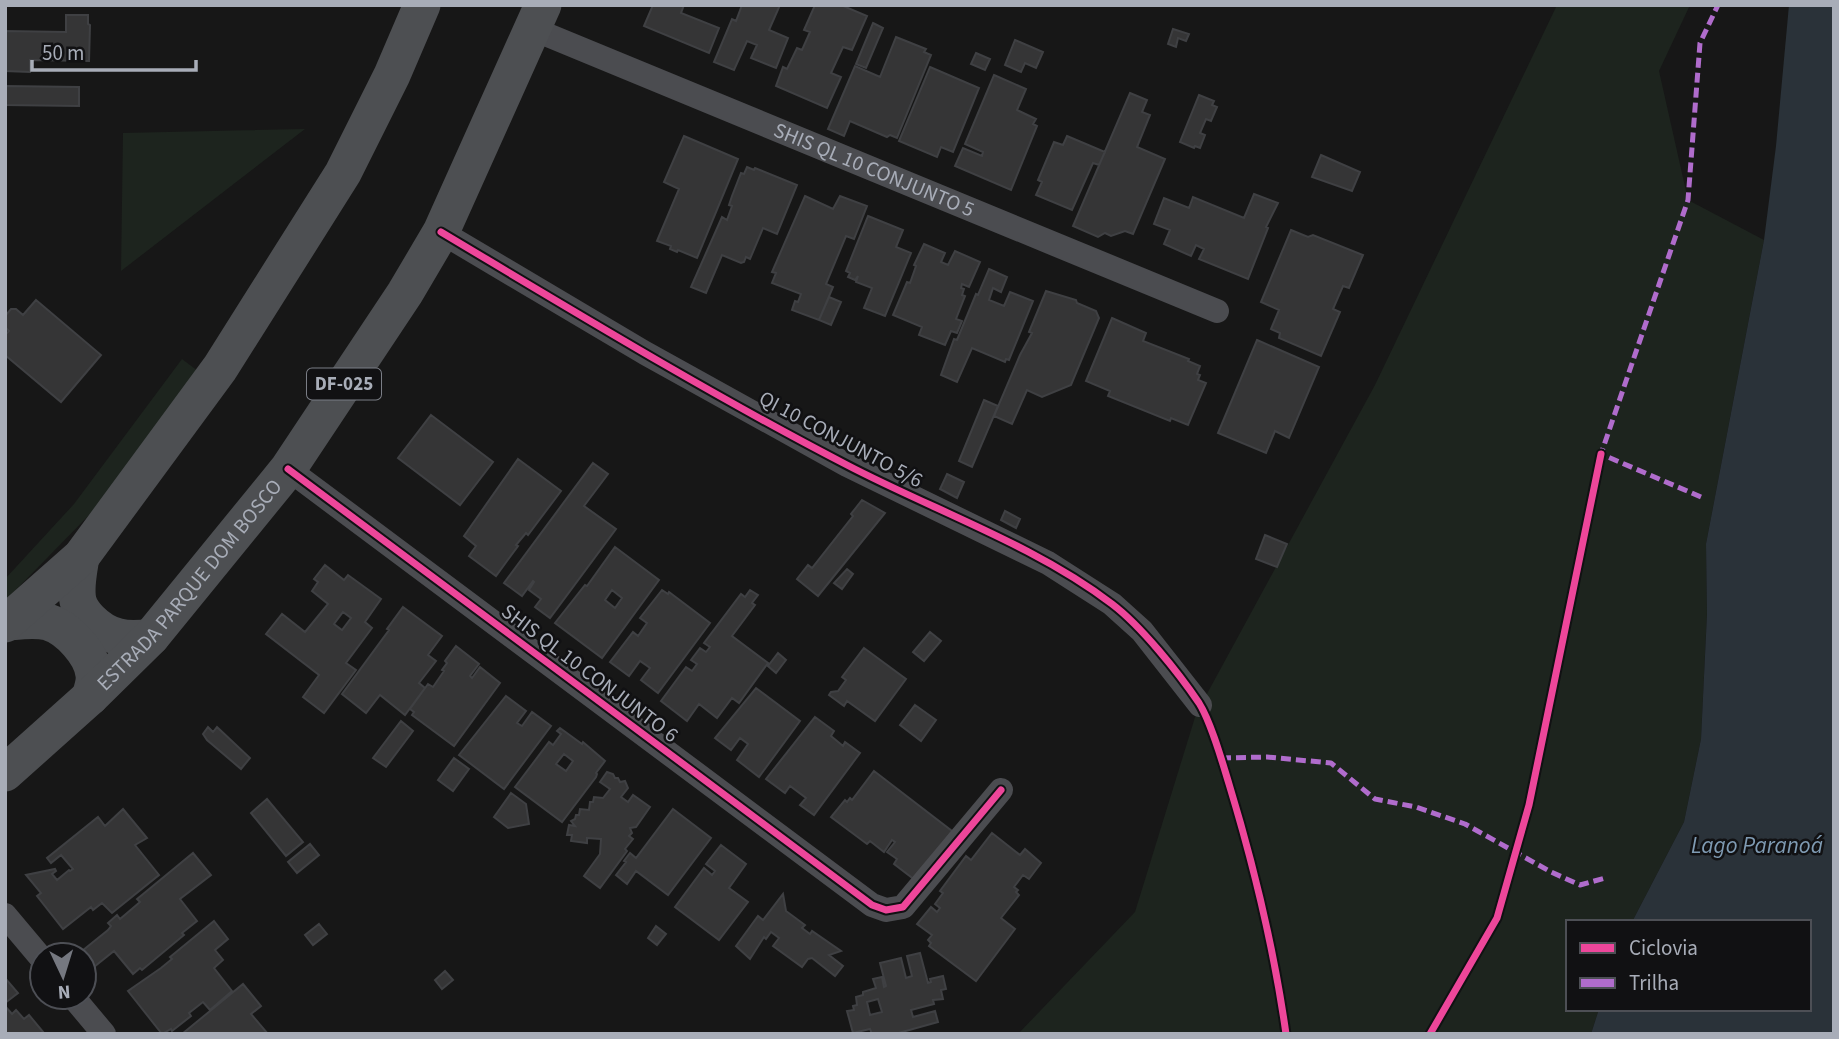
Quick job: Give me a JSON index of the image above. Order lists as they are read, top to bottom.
{
  "streets": {
    "main road": ["DF-025", "ESTRADA PARQUE DOM BOSCO"],
    "street": ["SHIS QL 10 CONJUNTO 5", "QI 10 CONJUNTO 5/6", "SHIS QL 10 CONJUNTO 6"]
  },
  "crossings": [
    ["SHIS QL 10 CONJUNTO 5", "ESTRADA PARQUE DOM BOSCO"],
    ["QI 10 CONJUNTO 5/6", "ESTRADA PARQUE DOM BOSCO"],
    ["ESTRADA PARQUE DOM BOSCO", "SHIS QL 10 CONJUNTO 6"]
  ],
  "water": ["Lago Paranoá"],
  "legend": ["Ciclovia", "Trilha"],
  "scale_bar": "50 m",
  "north": "bottom"
}
